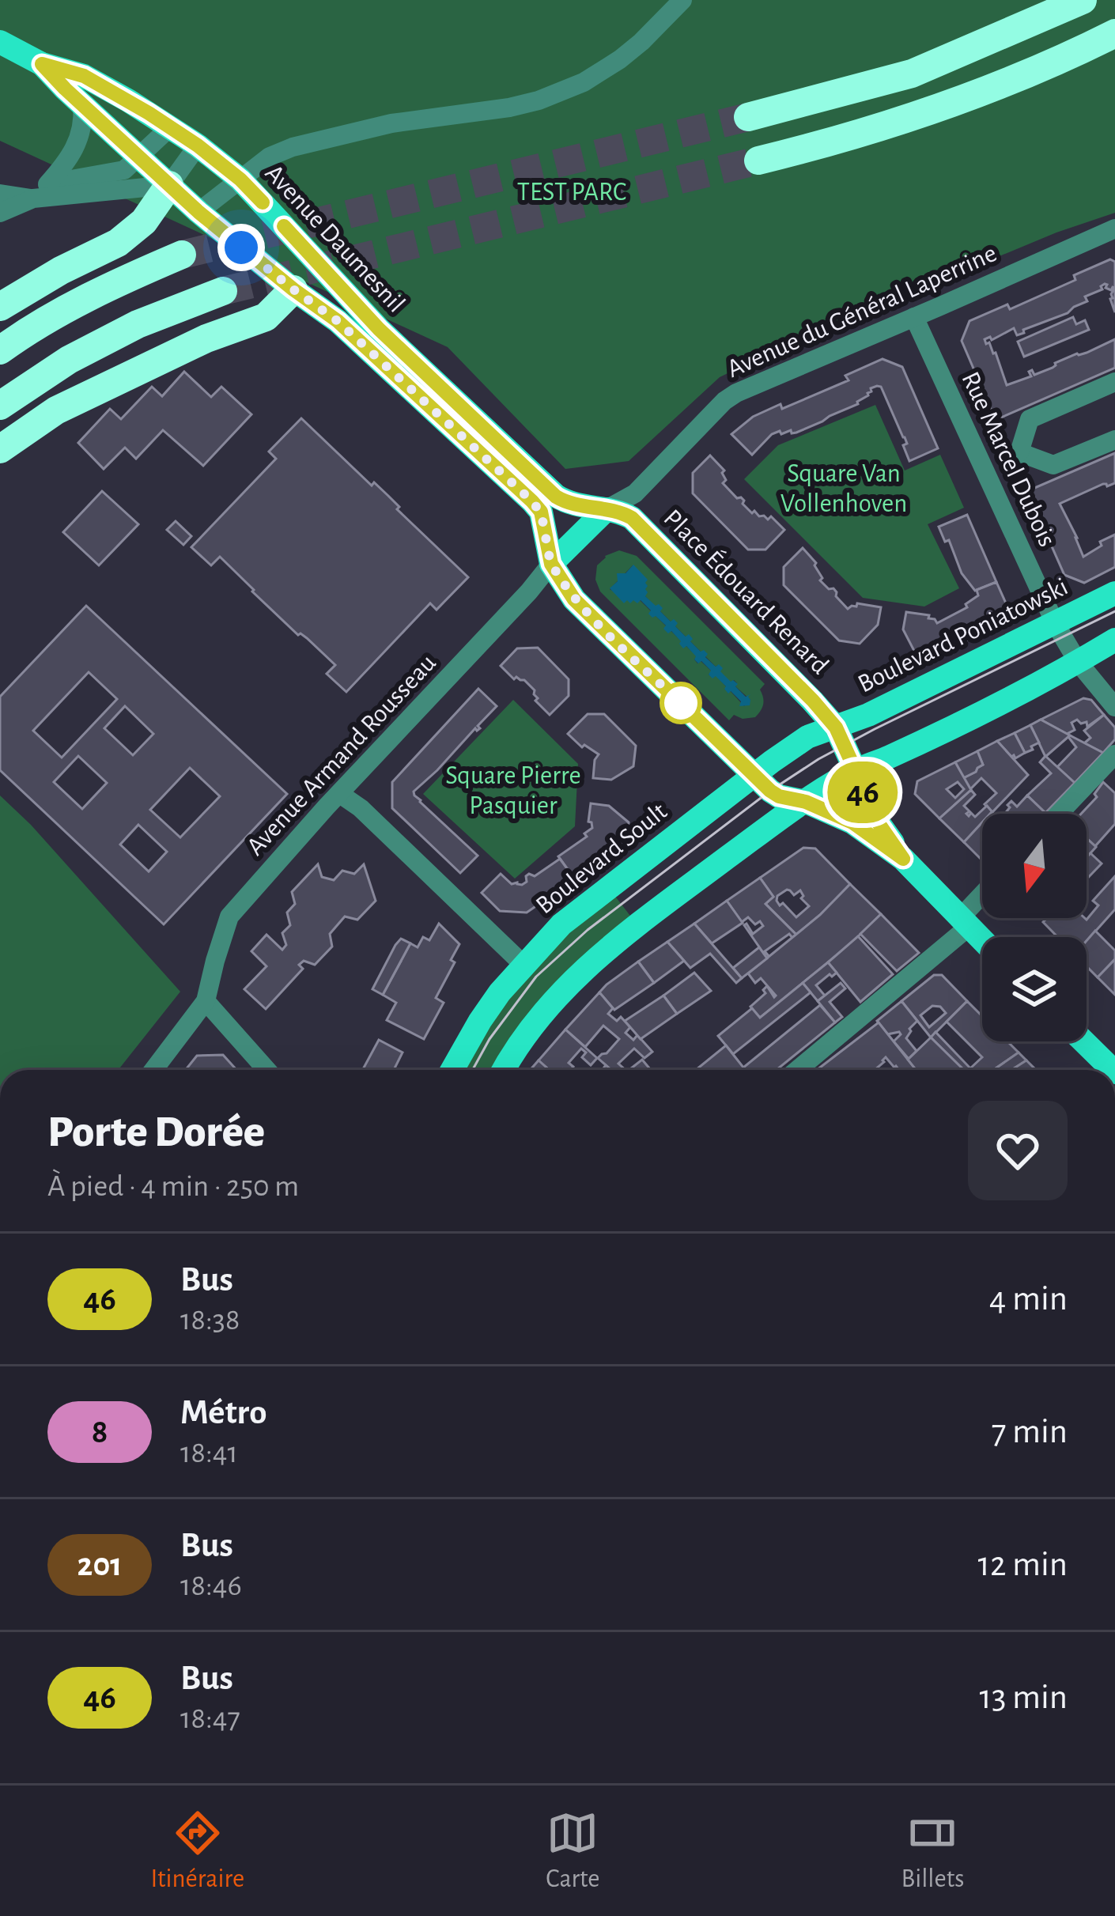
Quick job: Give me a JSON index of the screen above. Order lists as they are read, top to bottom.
{
  "streets": {
    "main road": [
      "Avenue Daumesnil",
      "Place Édouard Renard",
      "Boulevard Poniatowski",
      "Boulevard Soult"
    ],
    "street": ["Avenue du Général Laperrine", "Rue Marcel Dubois", "Avenue Armand Rousseau"]
  },
  "crossings": [
    ["Avenue Daumesnil", "Place Édouard Renard"],
    ["Avenue du Général Laperrine", "Rue Marcel Dubois"],
    ["Avenue du Général Laperrine", "Place Édouard Renard"],
    ["Rue Marcel Dubois", "Boulevard Poniatowski"],
    ["Place Édouard Renard", "Boulevard Poniatowski"],
    ["Place Édouard Renard", "Boulevard Soult"],
    ["Boulevard Poniatowski", "Boulevard Soult"]
  ],
  "parks": ["TEST PARC", "Square Van Vollenhoven", "Square Pierre Pasquier"],
  "lines": ["bus line 46"],
  "north": "bottom",
  "page": {
    "on_map": "46",
    "heading": ["Porte Dorée", "À pied · 4 min · 250 m"],
    "list": [
      {
        "mark": "46",
        "name": "Bus",
        "note": "18:38",
        "value": "4 min"
      },
      {
        "mark": "8",
        "name": "Métro",
        "note": "18:41",
        "value": "7 min"
      },
      {
        "mark": "201",
        "name": "Bus",
        "note": "18:46",
        "value": "12 min"
      },
      {
        "mark": "46",
        "name": "Bus",
        "note": "18:47",
        "value": "13 min"
      }
    ],
    "tabs": ["Itinéraire", "Carte", "Billets"]
  }
}
